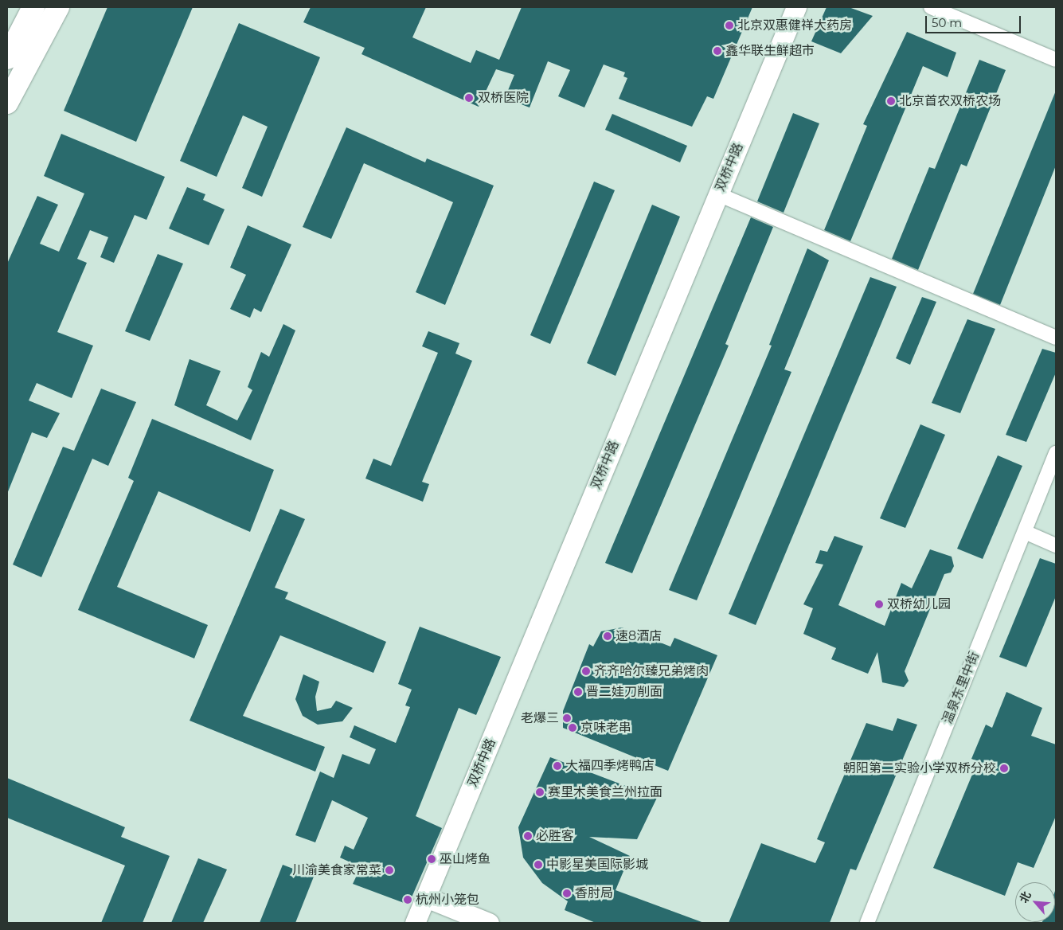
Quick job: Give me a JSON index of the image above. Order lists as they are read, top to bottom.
{
  "streets": {
    "street": ["双桥中路", "温泉东里中街"]
  },
  "places": [
    "北京双惠健祥大药房",
    "鑫华联生鲜超市",
    "双桥医院",
    "北京首农双桥农场",
    "双桥幼儿园",
    "速8酒店",
    "齐齐哈尔臻兄弟烤肉",
    "晋二娃刀削面",
    "老爆三",
    "京味老串",
    "大福四季烤鸭店",
    "朝阳第二实验小学双桥分校",
    "赛里木美食兰州拉面",
    "必胜客",
    "巫山烤鱼",
    "中影星美国际影城",
    "川渝美食家常菜",
    "香肘局",
    "杭州小笼包"
  ],
  "scale_bar": "50 m",
  "north": "top left"
}
